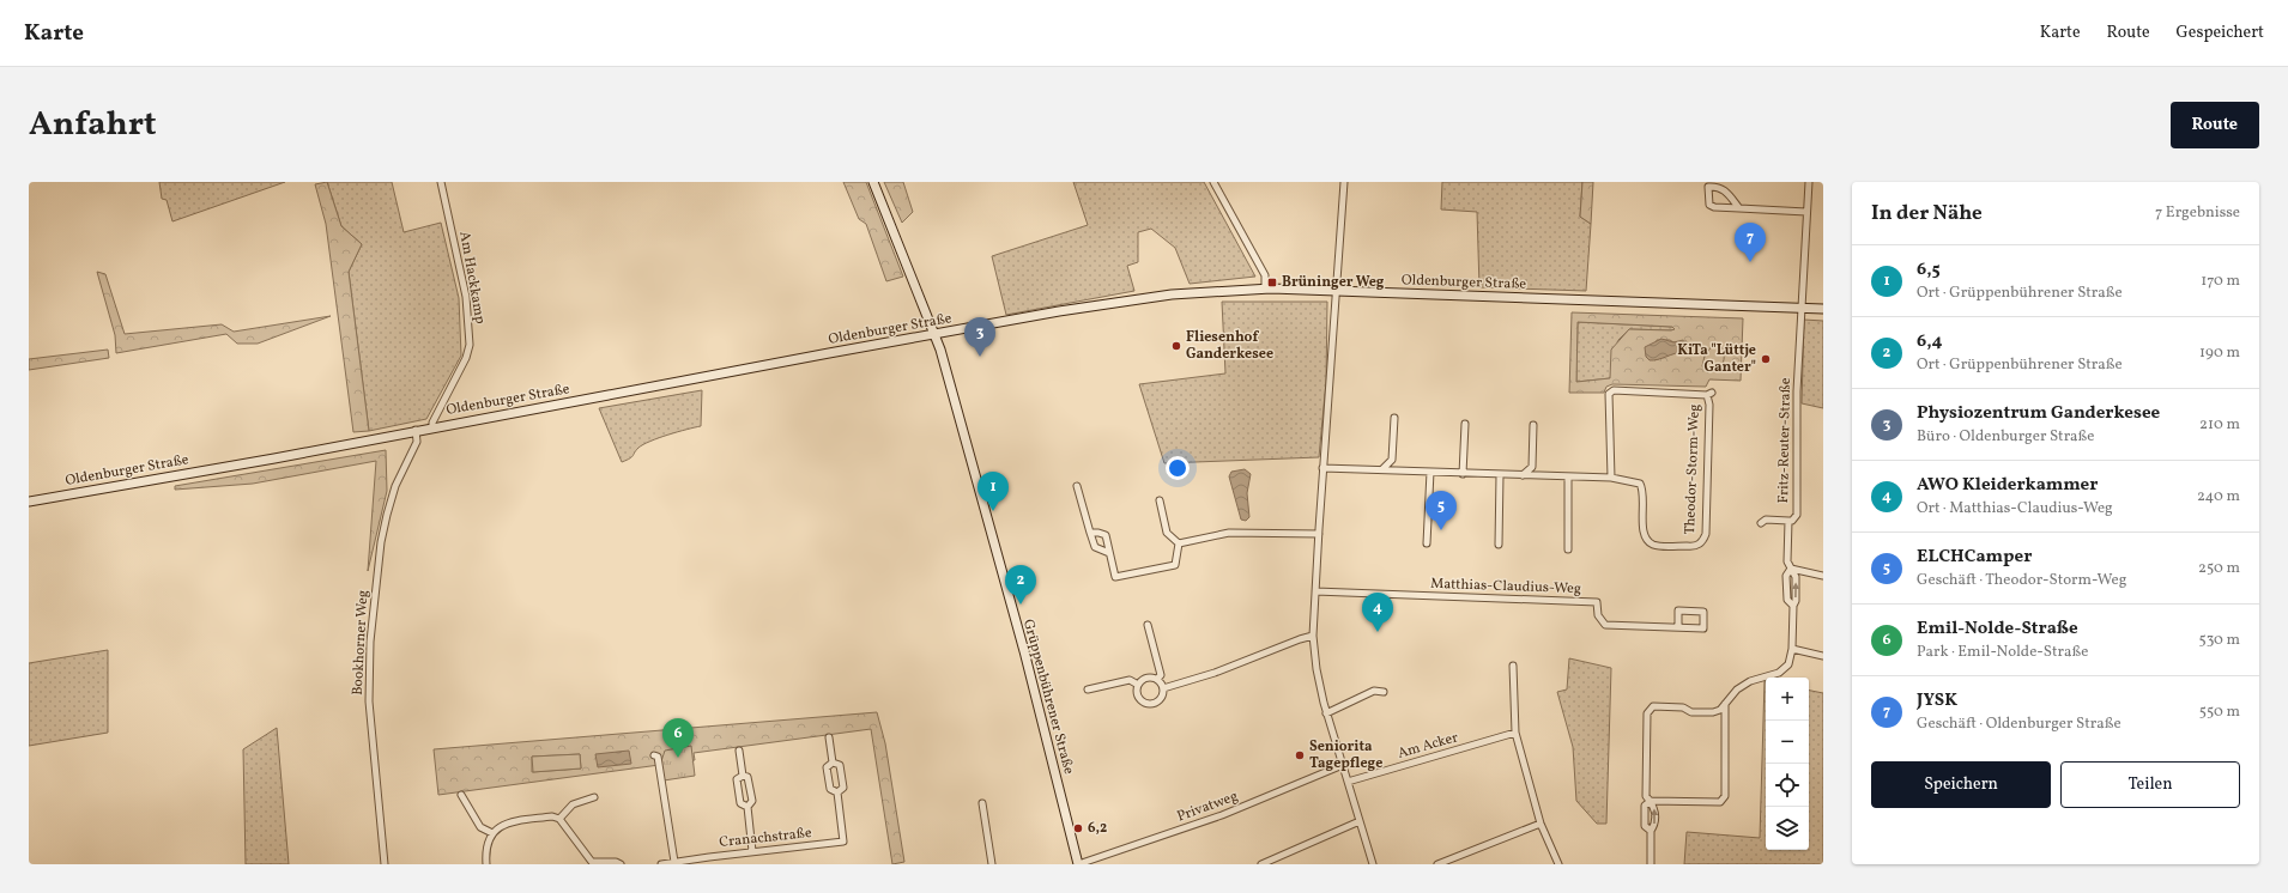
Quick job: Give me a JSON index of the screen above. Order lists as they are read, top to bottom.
{
  "streets": {
    "street": [
      "Am Hackkamp",
      "Oldenburger Straße",
      "Fritz-Reuter-Straße",
      "Theodor-Storm-Weg",
      "Matthias-Claudius-Weg",
      "Bookhorner Weg",
      "Grüppenbührener Straße",
      "Am Acker",
      "Privatweg",
      "Cranachstraße"
    ]
  },
  "crossings": [
    ["Am Hackkamp", "Oldenburger Straße"],
    ["Oldenburger Straße", "Fritz-Reuter-Straße"],
    ["Oldenburger Straße", "Bookhorner Weg"],
    ["Oldenburger Straße", "Grüppenbührener Straße"],
    ["Grüppenbührener Straße", "Privatweg"]
  ],
  "places": {
    "transit": ["Brüninger Weg"],
    "other": [
      "Fliesenhof Ganderkesee",
      "KiTa \"Lüttje Ganter\"",
      "Seniorita Tagepflege",
      "6,2"
    ]
  },
  "page": {
    "header": "Karte",
    "nav": ["Karte", "Route", "Gespeichert"],
    "title": "Anfahrt",
    "buttons": [
      "Route",
      ["Speichern", "Teilen"]
    ],
    "heading": ["In der Nähe", "7 Ergebnisse"],
    "pins": [
      "7",
      "3",
      "1",
      "5",
      "2",
      "4",
      "6"
    ],
    "list": [
      {
        "mark": "1",
        "name": "6,5",
        "note": "Ort · Grüppenbührener Straße",
        "value": "170 m"
      },
      {
        "mark": "2",
        "name": "6,4",
        "note": "Ort · Grüppenbührener Straße",
        "value": "190 m"
      },
      {
        "mark": "3",
        "name": "Physiozentrum Ganderkesee",
        "note": "Büro · Oldenburger Straße",
        "value": "210 m"
      },
      {
        "mark": "4",
        "name": "AWO Kleiderkammer",
        "note": "Ort · Matthias-Claudius-Weg",
        "value": "240 m"
      },
      {
        "mark": "5",
        "name": "ELCHCamper",
        "note": "Geschäft · Theodor-Storm-Weg",
        "value": "250 m"
      },
      {
        "mark": "6",
        "name": "Emil-Nolde-Straße",
        "note": "Park · Emil-Nolde-Straße",
        "value": "530 m"
      },
      {
        "mark": "7",
        "name": "JYSK",
        "note": "Geschäft · Oldenburger Straße",
        "value": "550 m"
      }
    ],
    "map_buttons": ["+", "−"]
  }
}
